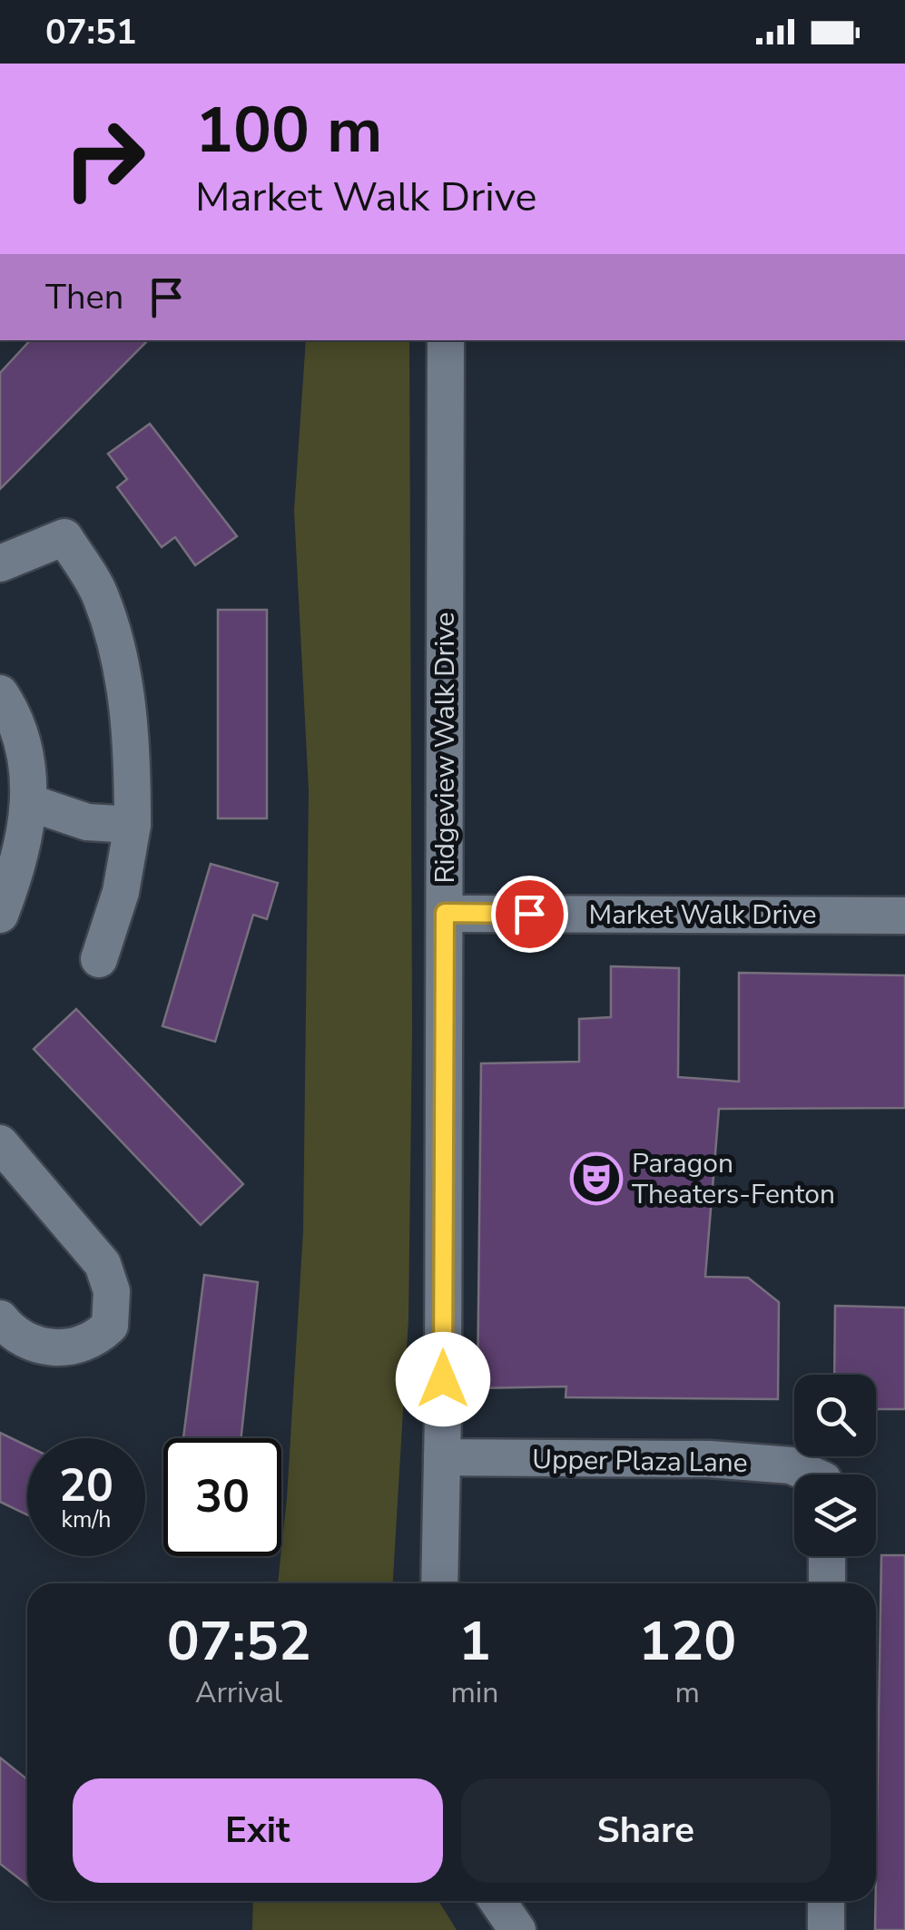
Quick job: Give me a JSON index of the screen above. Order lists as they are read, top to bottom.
{
  "streets": {
    "street": ["Ridgeview Walk Drive", "Market Walk Drive", "Upper Plaza Lane"]
  },
  "crossings": [
    ["Ridgeview Walk Drive", "Market Walk Drive"],
    ["Ridgeview Walk Drive", "Upper Plaza Lane"]
  ],
  "places": {
    "theatre": ["Paragon Theaters-Fenton"]
  },
  "page": {
    "status": "07:51",
    "turn": ["100 m", "Market Walk Drive"],
    "then": "Then",
    "speed": "20 km/h",
    "limit": "30",
    "eta": [
      "07:52",
      "Arrival",
      "1",
      "min",
      "120",
      "m"
    ],
    "buttons": ["Exit", "Share"]
  }
}
